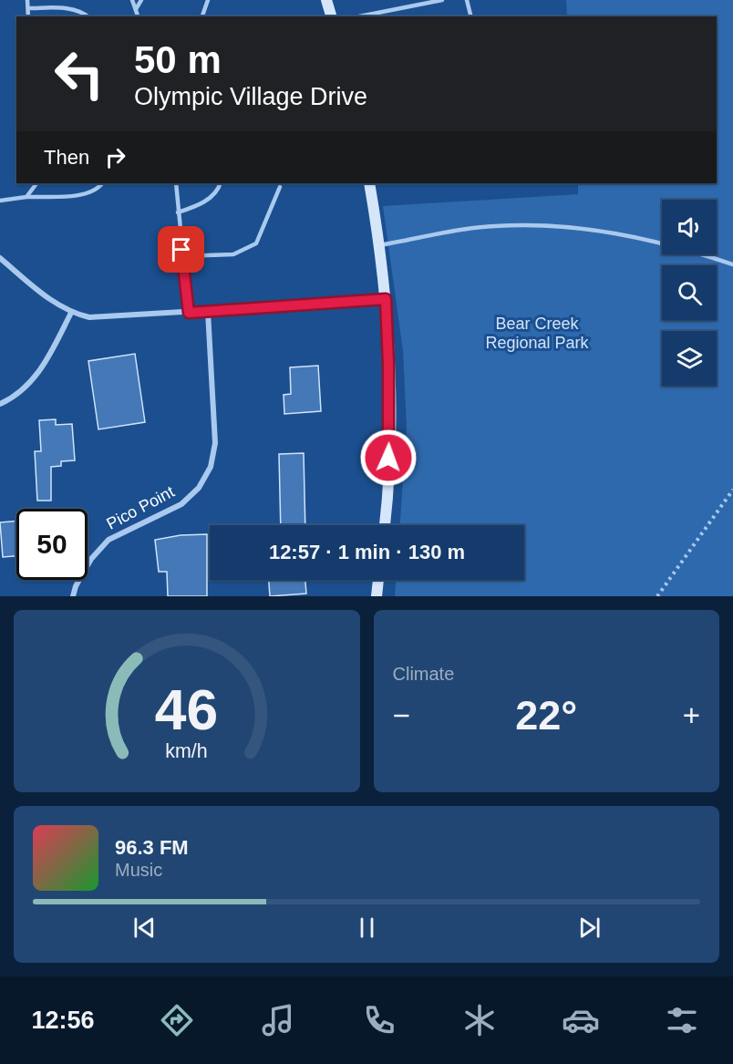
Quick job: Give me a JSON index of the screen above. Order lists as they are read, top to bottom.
{
  "streets": {
    "street": ["Pico Point"]
  },
  "parks": ["Bear Creek Regional Park"],
  "page": {
    "turn": ["50 m", "Olympic Village Drive"],
    "then": "Then",
    "limit": "50",
    "trip": "12:57 · 1 min · 130 m",
    "tile": "Climate",
    "heat": ["−", "22°", "+"],
    "song": ["96.3 FM", "Music"],
    "tabs": "12:56",
    "gauge": ["46", "km/h"]
  }
}
